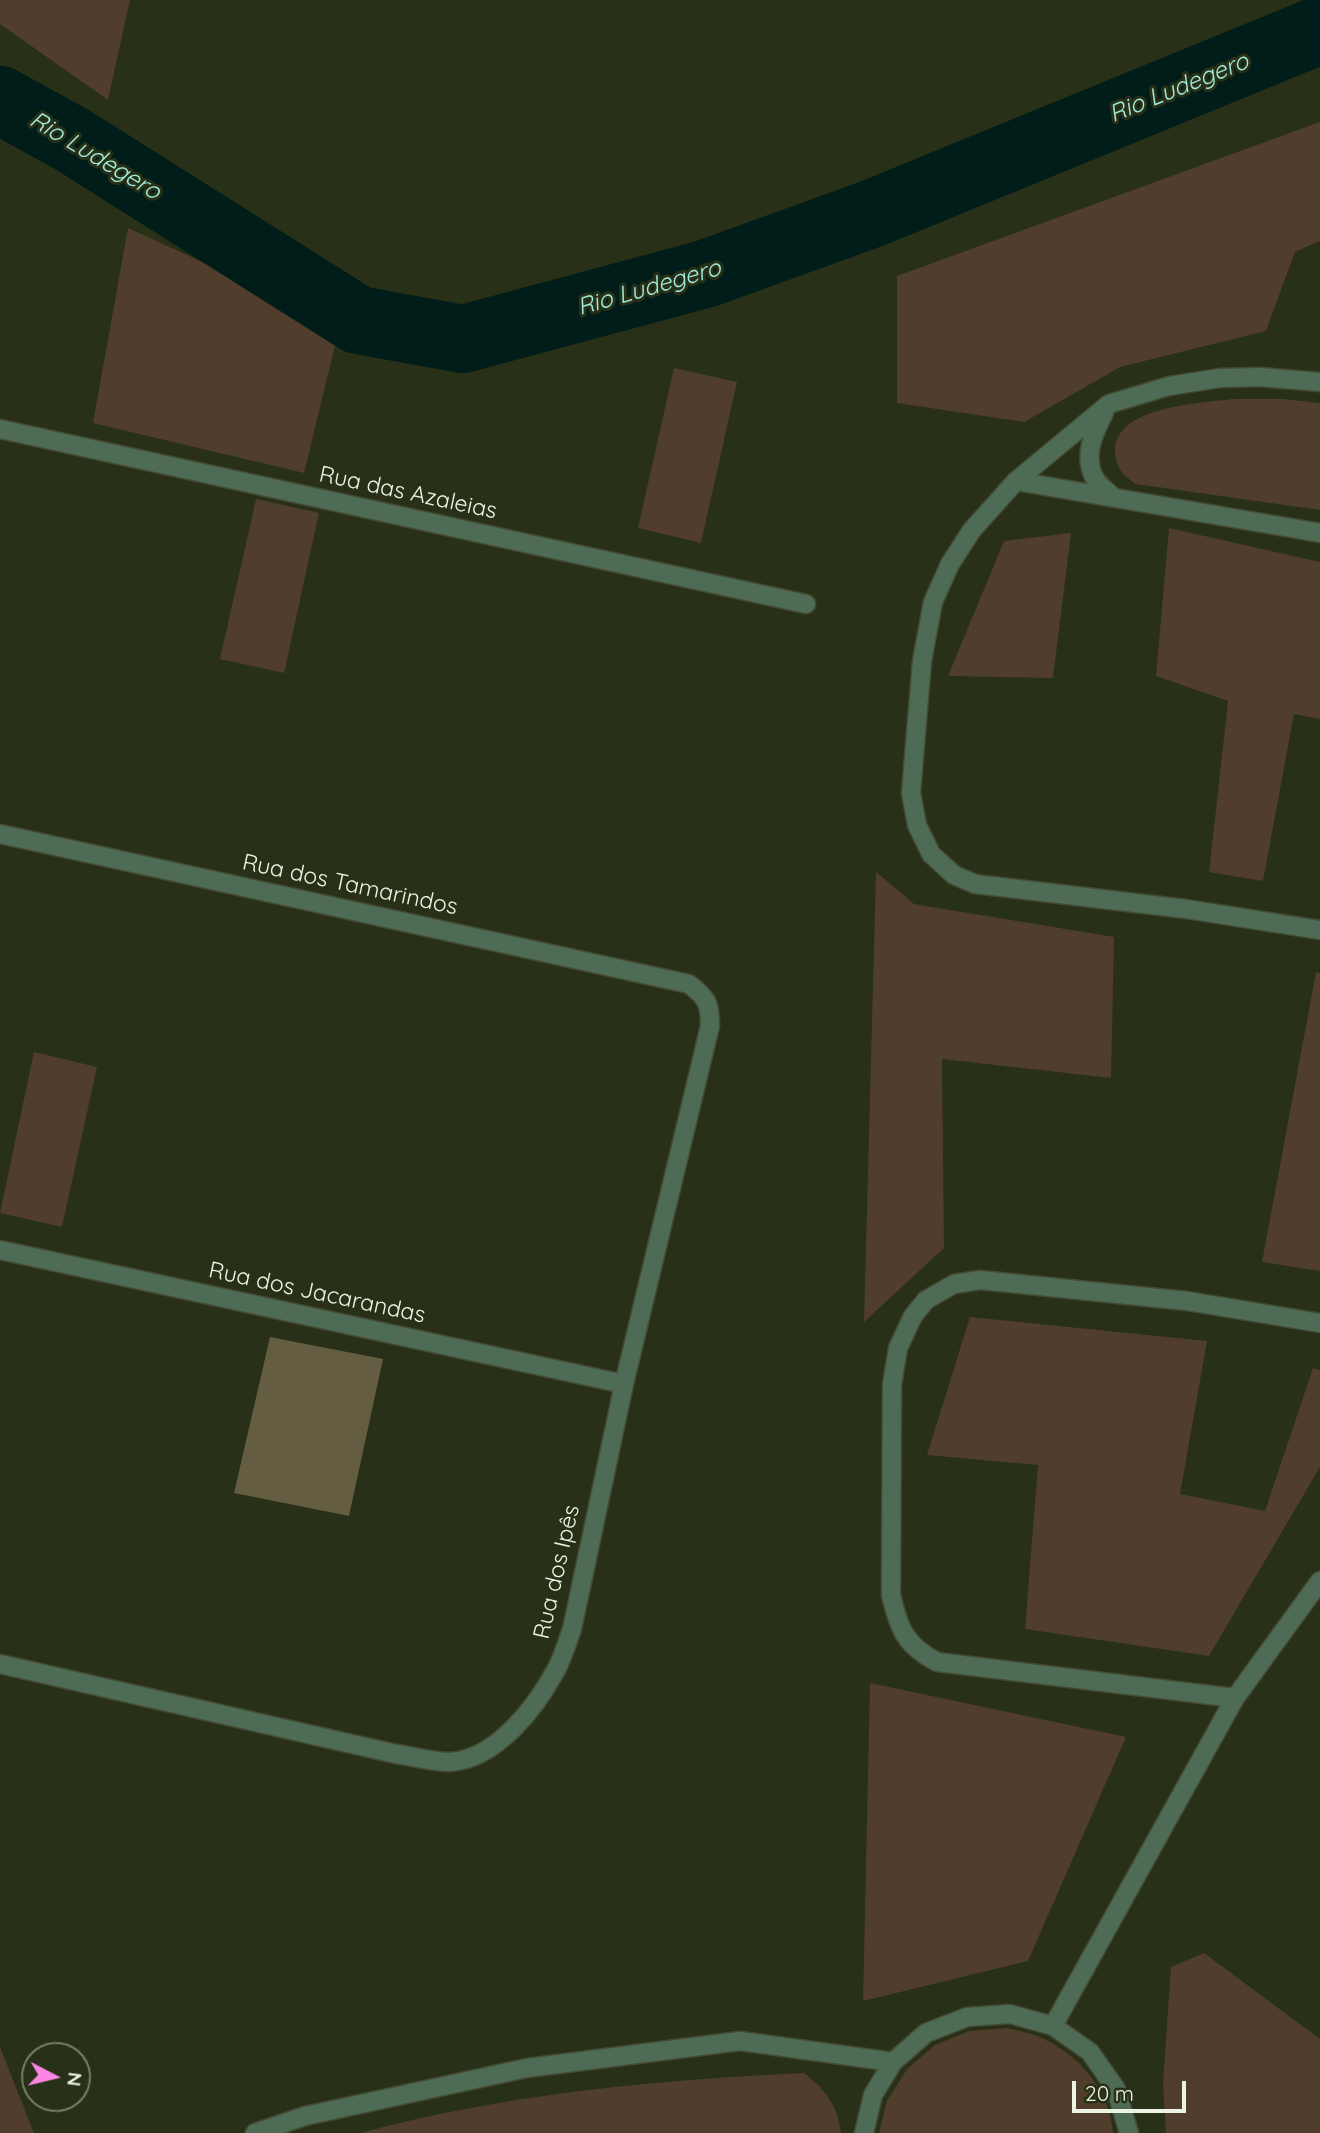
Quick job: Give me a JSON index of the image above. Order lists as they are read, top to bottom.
{
  "streets": {
    "street": [
      "Rua das Azaleias",
      "Rua dos Tamarindos",
      "Rua dos Jacarandas",
      "Rua dos Ipês"
    ]
  },
  "crossings": [
    ["Rua dos Tamarindos", "Rua dos Ipês"],
    ["Rua dos Jacarandas", "Rua dos Ipês"]
  ],
  "water": ["Rio Ludegero"],
  "scale_bar": "20 m",
  "north": "right"
}
